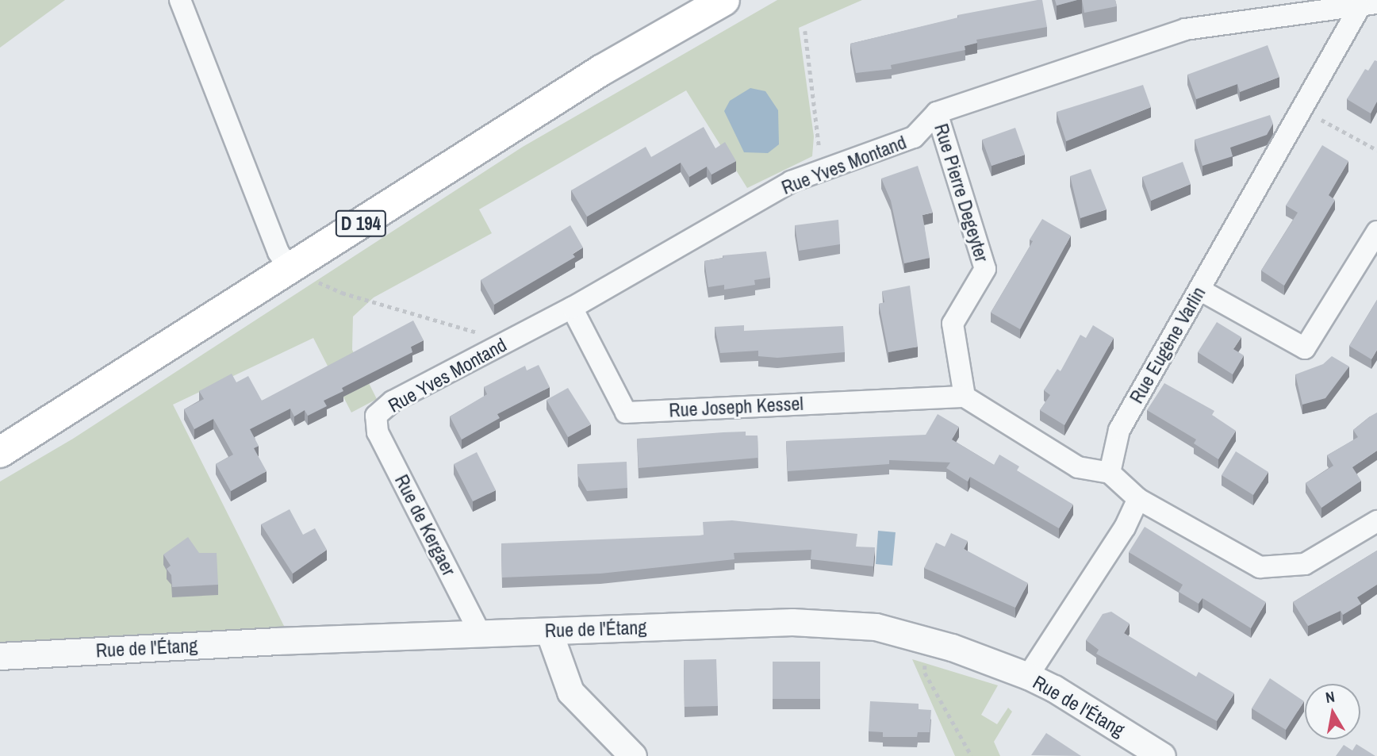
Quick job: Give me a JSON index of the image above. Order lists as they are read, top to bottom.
{
  "streets": {
    "main road": ["D 194"],
    "street": [
      "Rue Yves Montand",
      "Rue Pierre Degeyter",
      "Rue Eugène Varlin",
      "Rue Joseph Kessel",
      "Rue de Kergaer",
      "Rue de l'Étang"
    ]
  },
  "crossings": [
    ["Rue Yves Montand", "Rue Pierre Degeyter"],
    ["Rue Yves Montand", "Rue Eugène Varlin"],
    ["Rue Yves Montand", "Rue Joseph Kessel"],
    ["Rue Yves Montand", "Rue de Kergaer"],
    ["Rue Pierre Degeyter", "Rue Joseph Kessel"],
    ["Rue de Kergaer", "Rue de l'Étang"]
  ],
  "north": "top"
}
